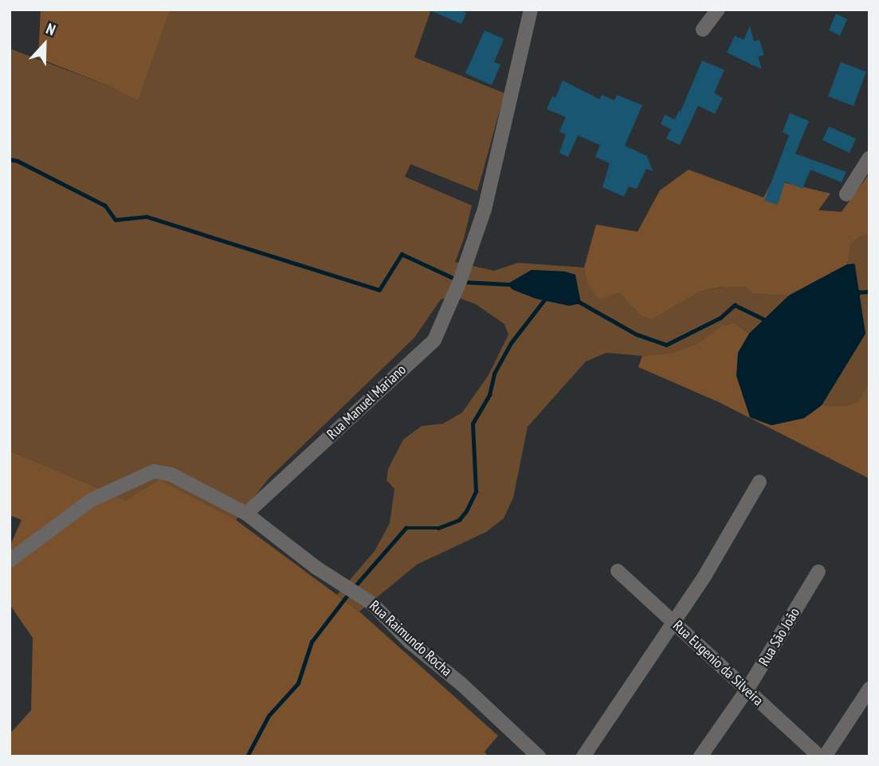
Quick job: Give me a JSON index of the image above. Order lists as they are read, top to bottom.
{
  "streets": {
    "street": [
      "Rua Manuel Mariano",
      "Rua São João",
      "Rua Raimundo Rocha",
      "Rua Eugenio da Silveira"
    ]
  },
  "crossings": [
    ["Rua Manuel Mariano", "Rua Raimundo Rocha"],
    ["Rua São João", "Rua Eugenio da Silveira"]
  ],
  "north": "top"
}
